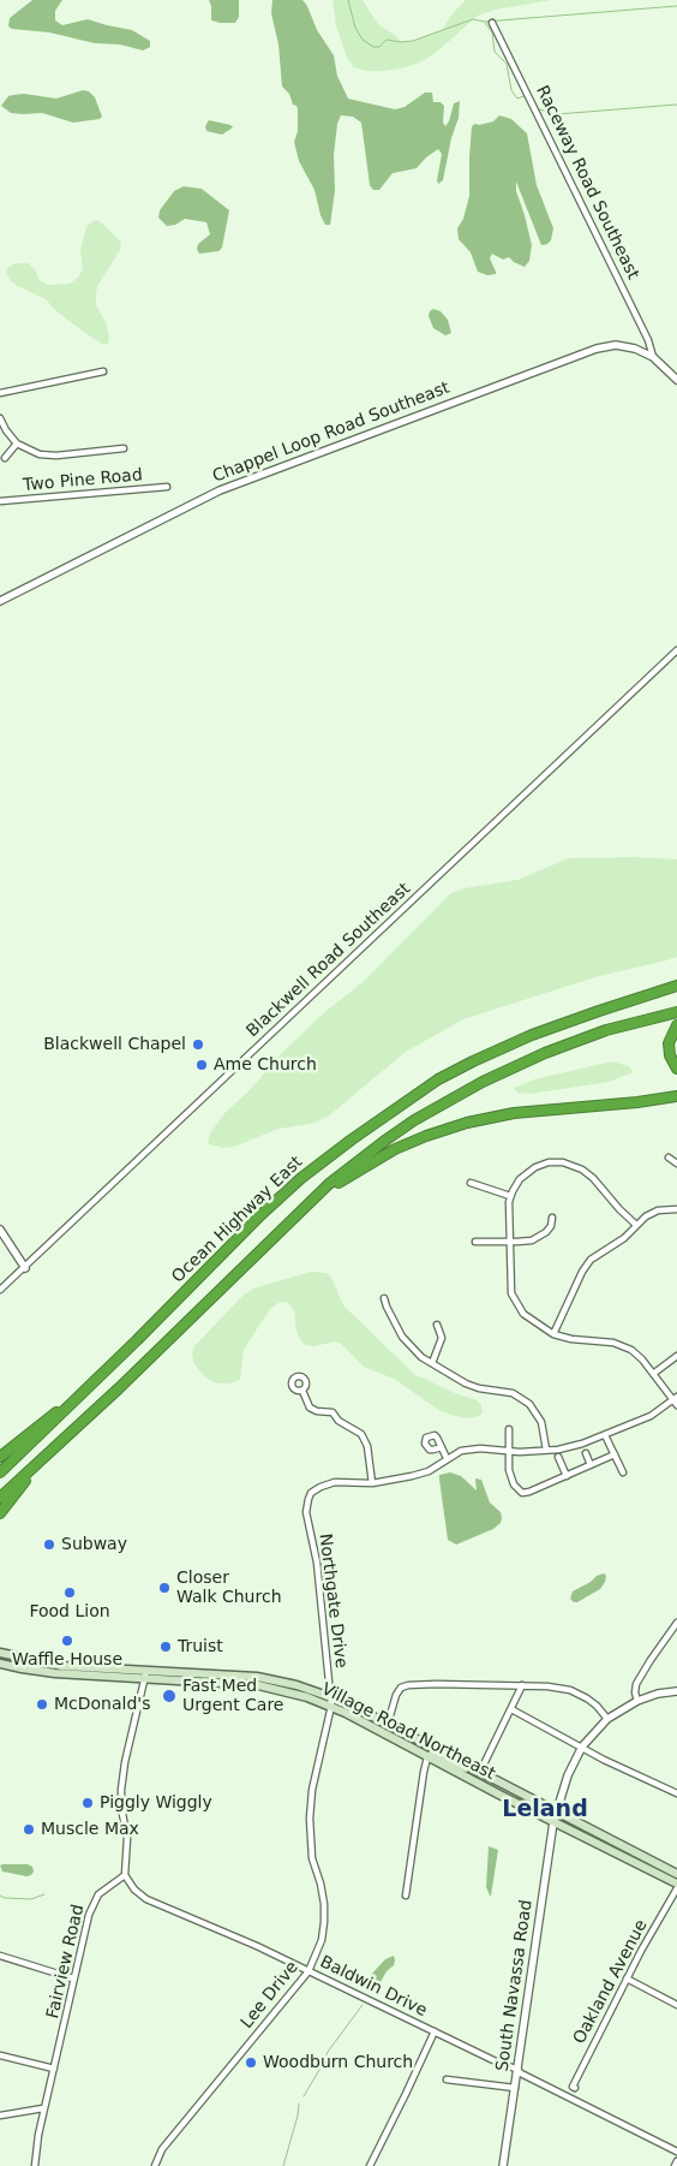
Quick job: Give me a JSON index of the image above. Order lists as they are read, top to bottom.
{
  "streets": {
    "highway": ["Ocean Highway East"],
    "main road": ["Village Road Northeast"],
    "street": [
      "Raceway Road Southeast",
      "Chappel Loop Road Southeast",
      "Two Pine Road",
      "Blackwell Road Southeast",
      "Northgate Drive",
      "Fairview Road",
      "Oakland Avenue",
      "South Navassa Road",
      "Baldwin Drive",
      "Lee Drive"
    ]
  },
  "crossings": [
    ["Raceway Road Southeast", "Chappel Loop Road Southeast"],
    ["Northgate Drive", "Village Road Northeast"],
    ["Northgate Drive", "Lee Drive"],
    ["Village Road Northeast", "South Navassa Road"],
    ["Village Road Northeast", "Lee Drive"],
    ["Fairview Road", "Baldwin Drive"],
    ["South Navassa Road", "Baldwin Drive"],
    ["Baldwin Drive", "Lee Drive"]
  ],
  "districts": ["Leland"],
  "places": [
    "Blackwell Chapel",
    "Ame Church",
    "Subway",
    "Closer Walk Church",
    "Food Lion",
    "Waffle House",
    "Truist",
    "Fast Med Urgent Care",
    "McDonald's",
    "Piggly Wiggly",
    "Muscle Max",
    "Woodburn Church"
  ]
}
